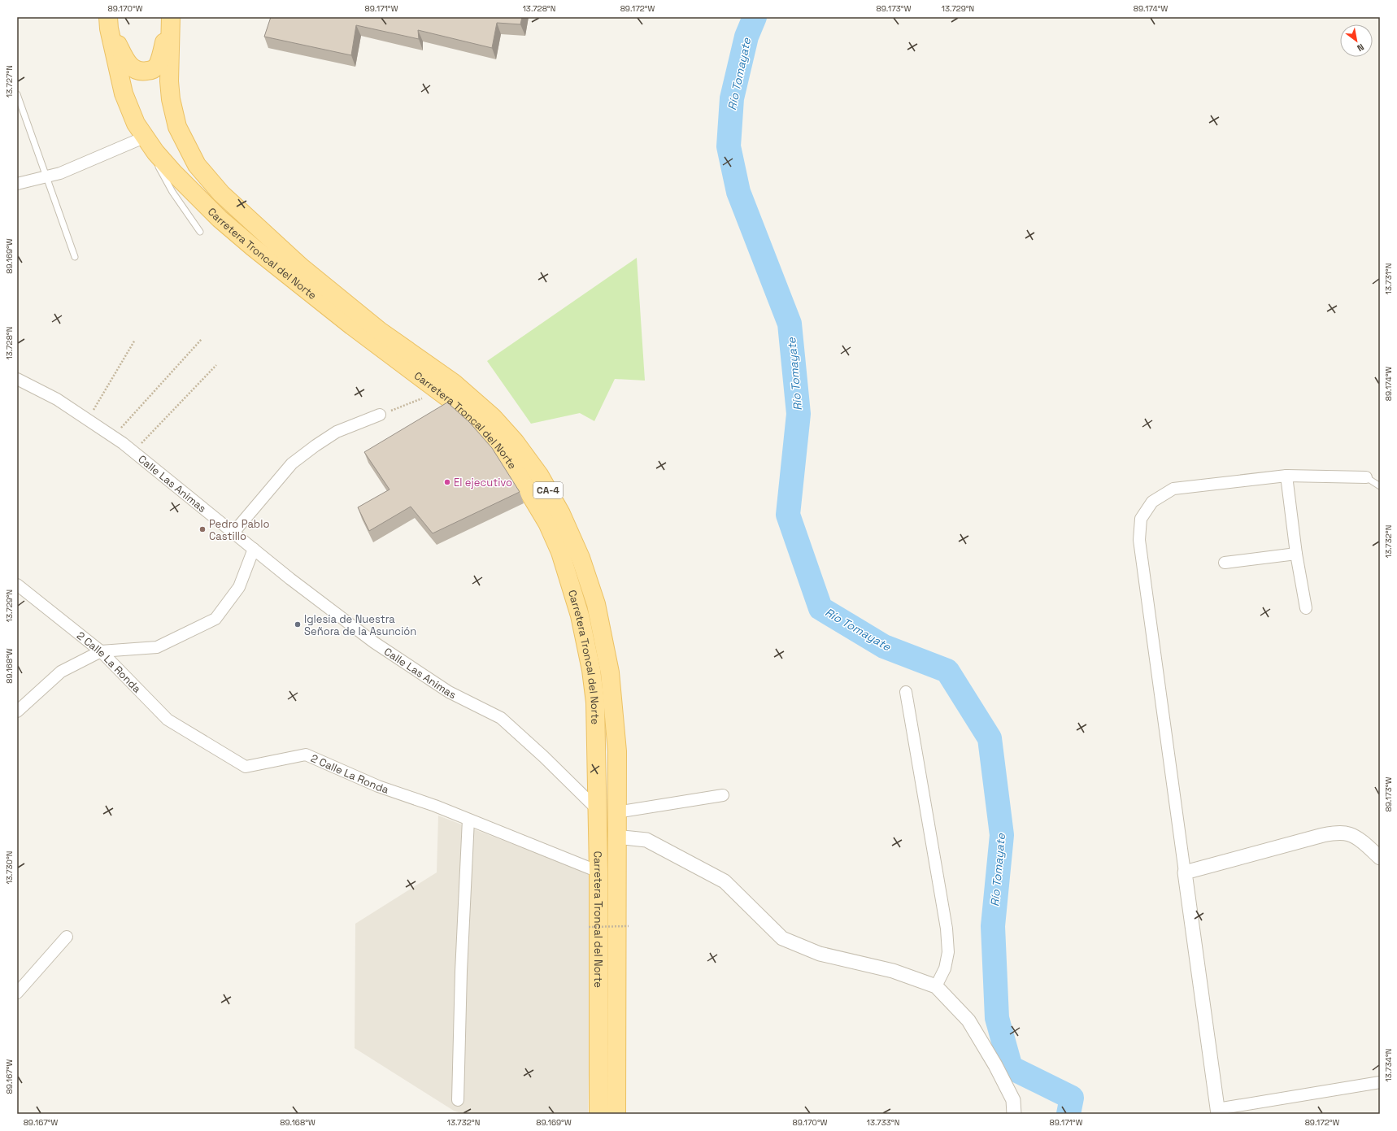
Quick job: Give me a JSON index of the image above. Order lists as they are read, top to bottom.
{
  "streets": {
    "main road": ["Carretera Troncal del Norte", "CA-4"],
    "street": ["Calle Las Animas", "2 Calle La Ronda"]
  },
  "crossings": [
    ["Carretera Troncal del Norte", "Calle Las Animas"],
    ["Carretera Troncal del Norte", "2 Calle La Ronda"]
  ],
  "water": ["Río Tomayate"],
  "places": ["El ejecutivo", "Pedro Pablo Castillo", "Iglesia de Nuestra Señora de la Asunción"],
  "north": "bottom right",
  "coordinates": [
    "89.170°W",
    "89.171°W",
    "13.728°N",
    "89.172°W",
    "89.173°W",
    "13.729°N",
    "89.174°W",
    "13.727°N",
    "89.169°W",
    "13.731°N",
    "13.732°N",
    "89.168°W",
    "13.730°N",
    "13.734°N",
    "89.167°W",
    "13.733°N"
  ]
}
